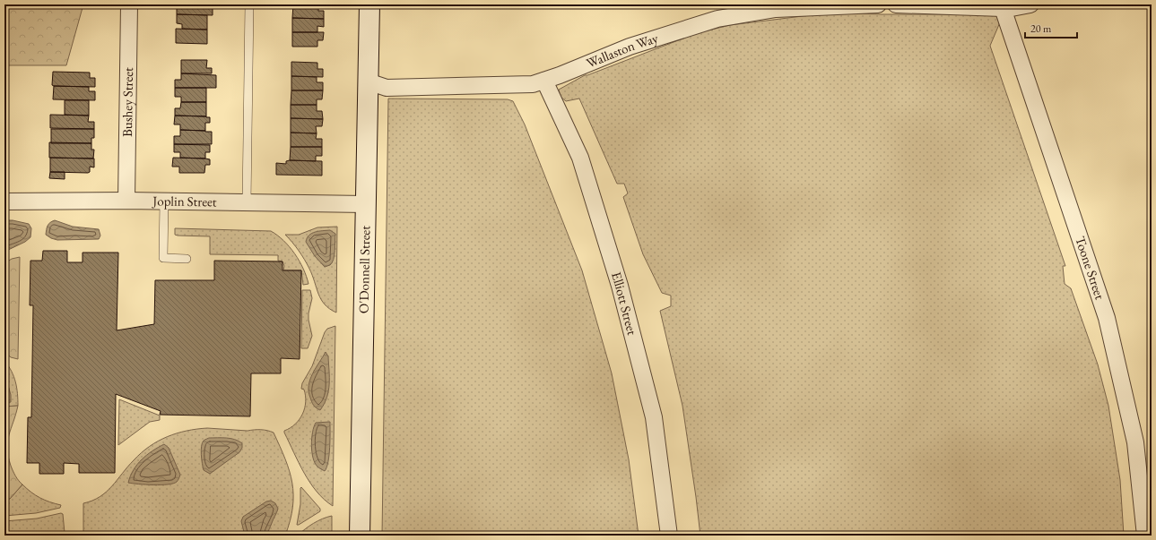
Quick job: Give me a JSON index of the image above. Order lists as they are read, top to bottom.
{
  "streets": {
    "street": [
      "Wallaston Way",
      "Bushey Street",
      "Joplin Street",
      "Toone Street",
      "O'Donnell Street",
      "Elliott Street"
    ]
  },
  "crossings": [
    ["Wallaston Way", "O'Donnell Street"],
    ["Wallaston Way", "Elliott Street"],
    ["Bushey Street", "Joplin Street"],
    ["Joplin Street", "O'Donnell Street"]
  ],
  "scale_bar": "20 m"
}
